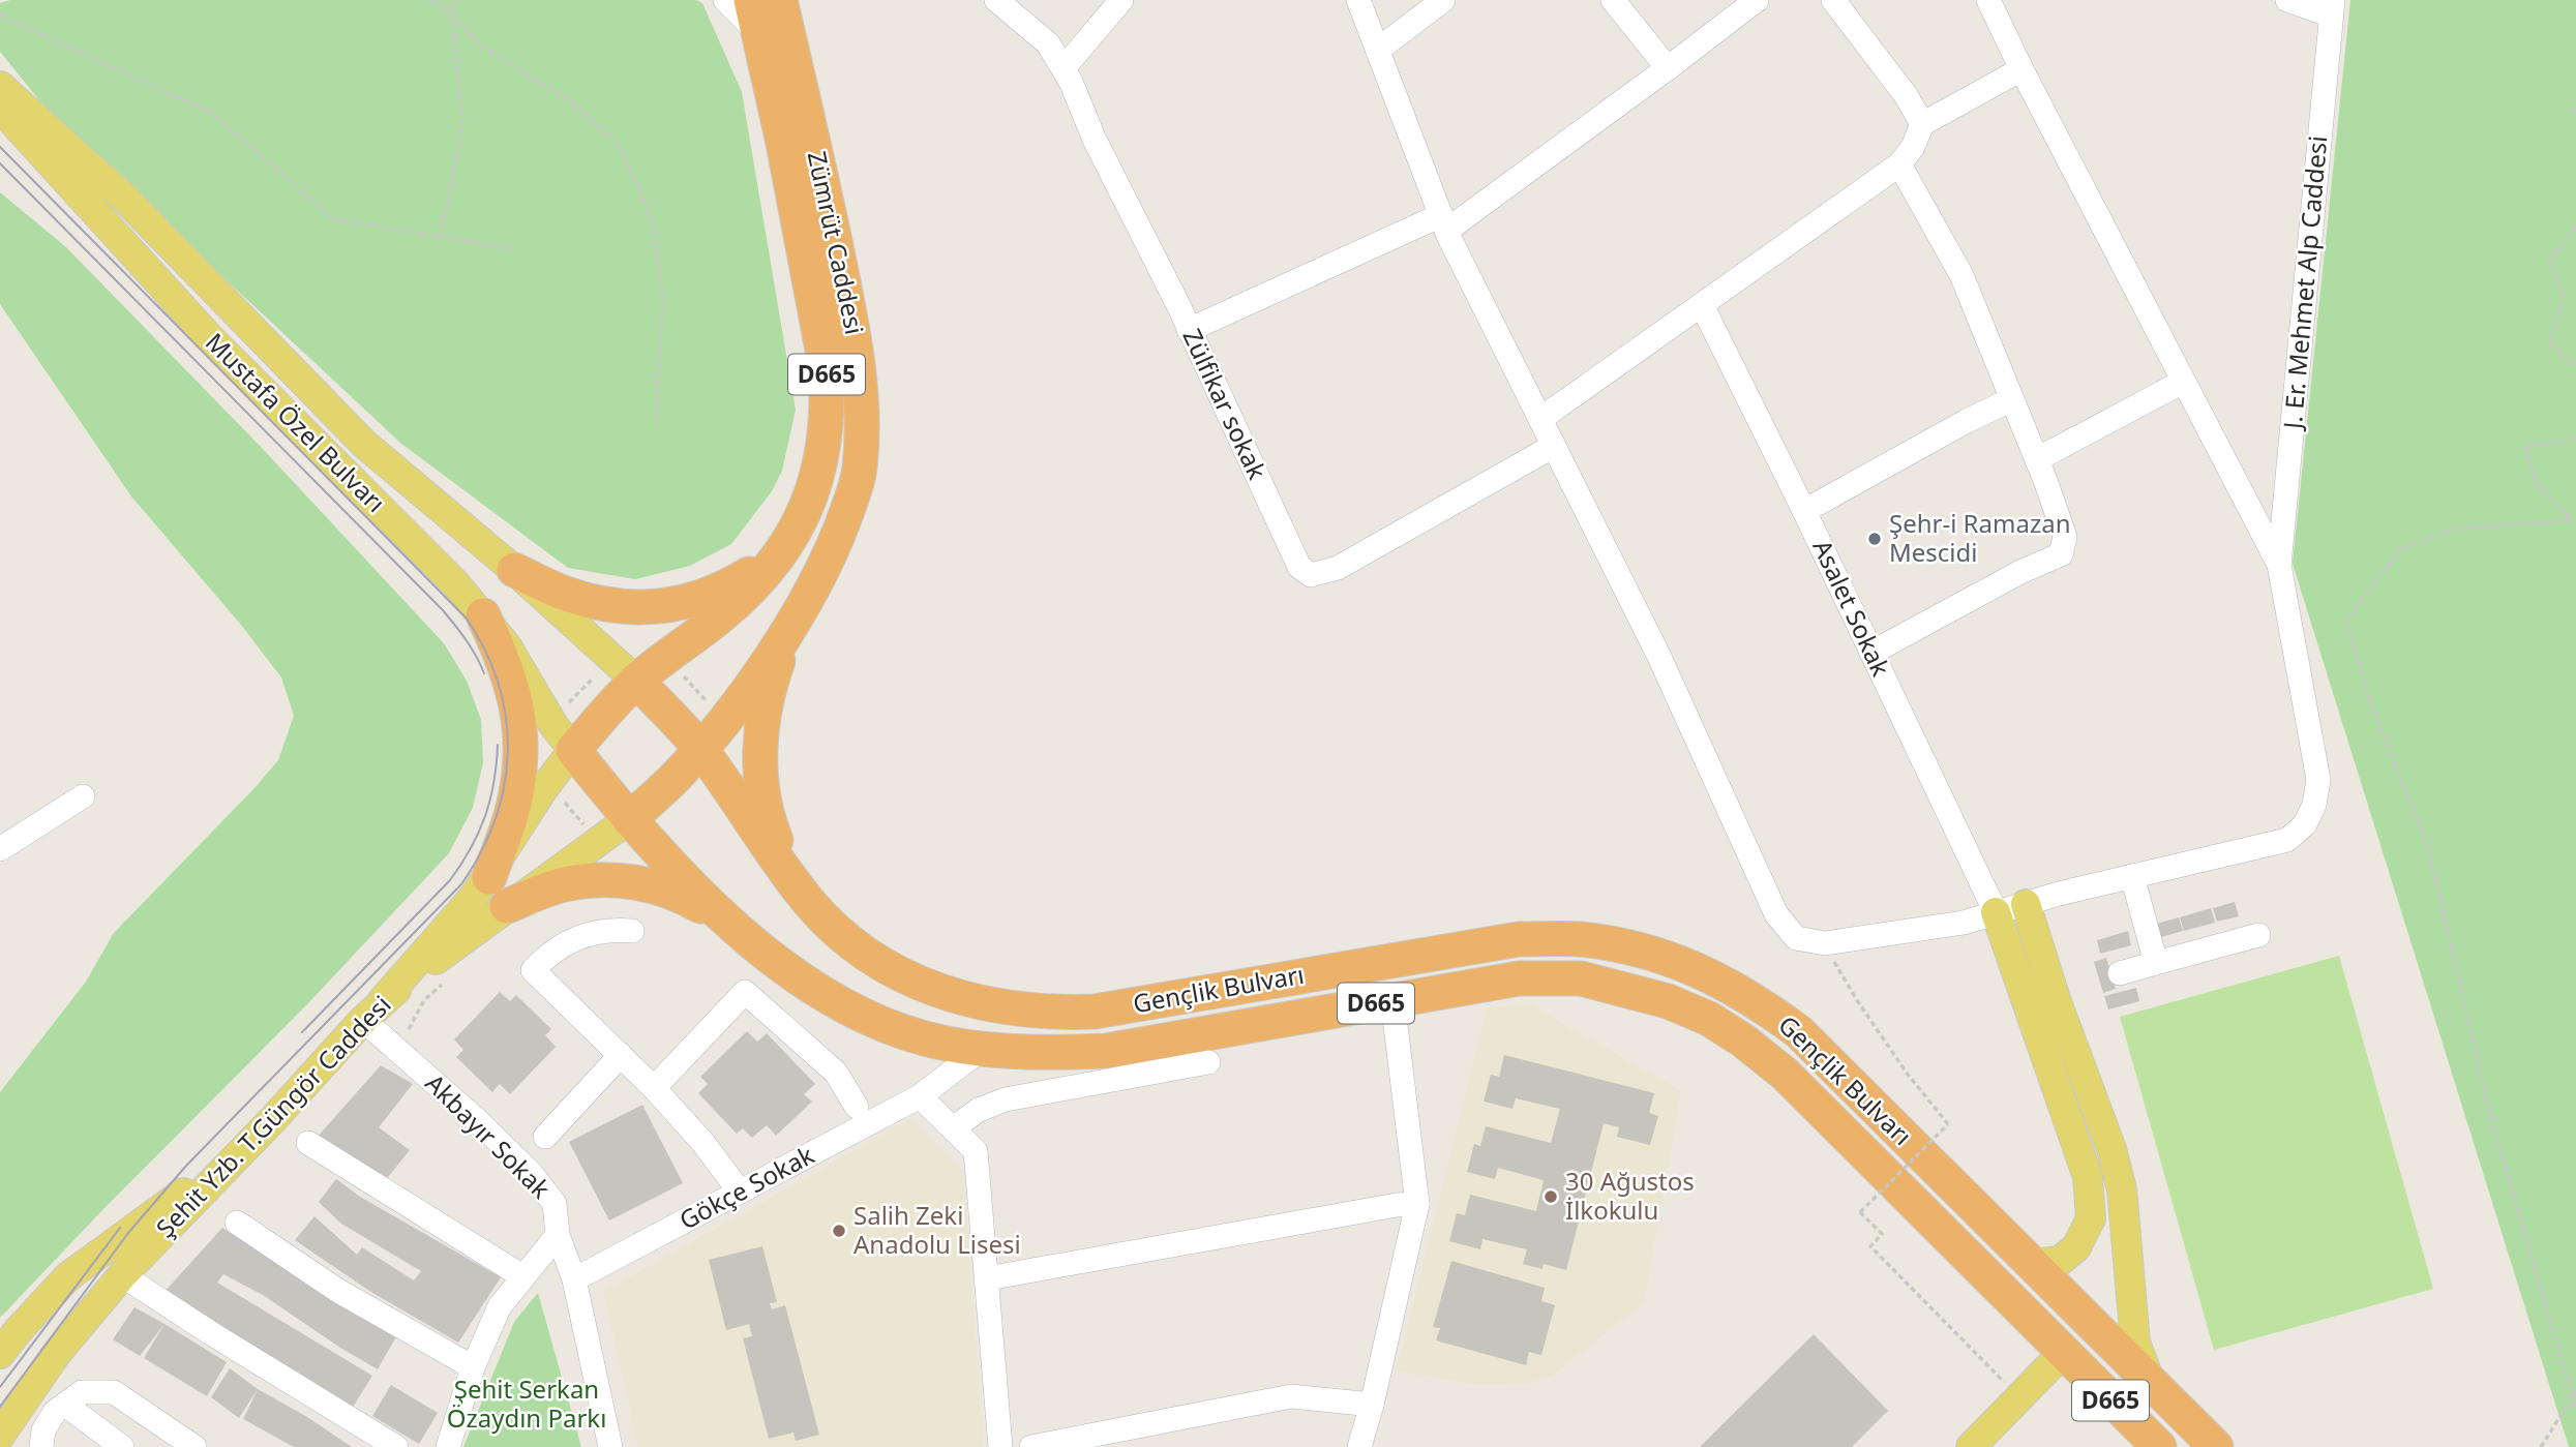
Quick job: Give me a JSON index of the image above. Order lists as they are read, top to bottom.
{
  "streets": {
    "highway": ["Zümrüt Caddesi", "D665", "Gençlik Bulvarı"],
    "main road": ["Mustafa Özel Bulvarı", "Şehit Yzb. T.Güngör Caddesi"],
    "street": [
      "J. Er. Mehmet Alp Caddesi",
      "Zülfikar sokak",
      "Asalet Sokak",
      "Akbayır Sokak",
      "Gökçe Sokak"
    ]
  },
  "crossings": [
    ["Zümrüt Caddesi", "D665"],
    ["Zümrüt Caddesi", "Gençlik Bulvarı"],
    ["Zümrüt Caddesi", "Şehit Yzb. T.Güngör Caddesi"],
    ["D665", "Mustafa Özel Bulvarı"],
    ["D665", "Gençlik Bulvarı"],
    ["D665", "Şehit Yzb. T.Güngör Caddesi"],
    ["Gençlik Bulvarı", "Şehit Yzb. T.Güngör Caddesi"],
    ["Gençlik Bulvarı", "Gökçe Sokak"],
    ["Şehit Yzb. T.Güngör Caddesi", "Akbayır Sokak"],
    ["Akbayır Sokak", "Gökçe Sokak"]
  ],
  "parks": ["Şehit Serkan Özaydın Parkı"],
  "places": ["Şehr-i Ramazan Mescidi", "30 Ağustos İlkokulu", "Salih Zeki Anadolu Lisesi"]
}
